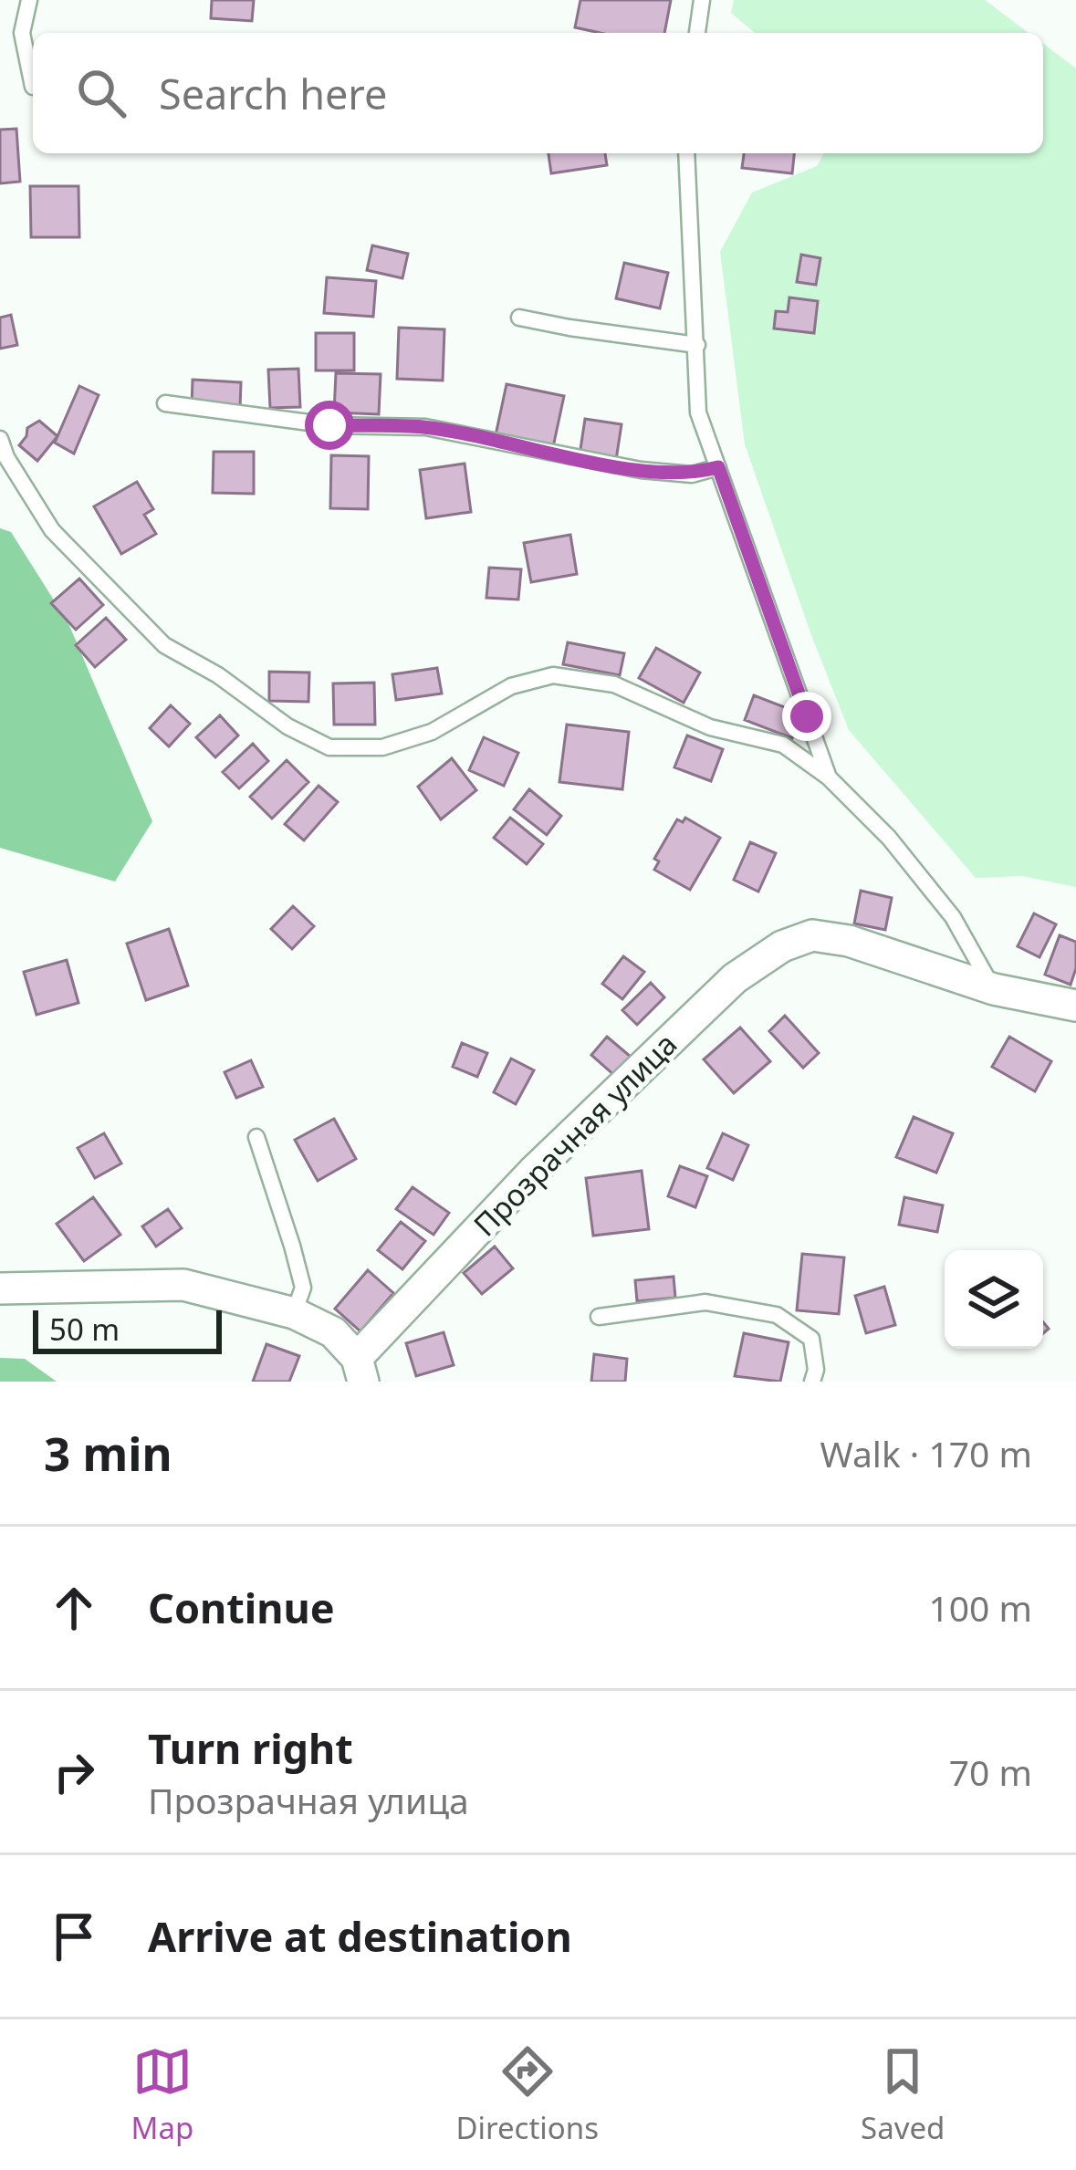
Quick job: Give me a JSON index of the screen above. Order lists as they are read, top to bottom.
{
  "streets": {
    "street": ["Прозрачная улица"]
  },
  "scale_bar": "50 m",
  "page": {
    "search": "Search here",
    "scale": "50 m",
    "heading": ["3 min", "Walk · 170 m"],
    "list": [
      ["Continue", "100 m"],
      ["Turn right", "Прозрачная улица", "70 m"],
      "Arrive at destination"
    ],
    "nav": ["Map", "Directions", "Saved"]
  }
}
